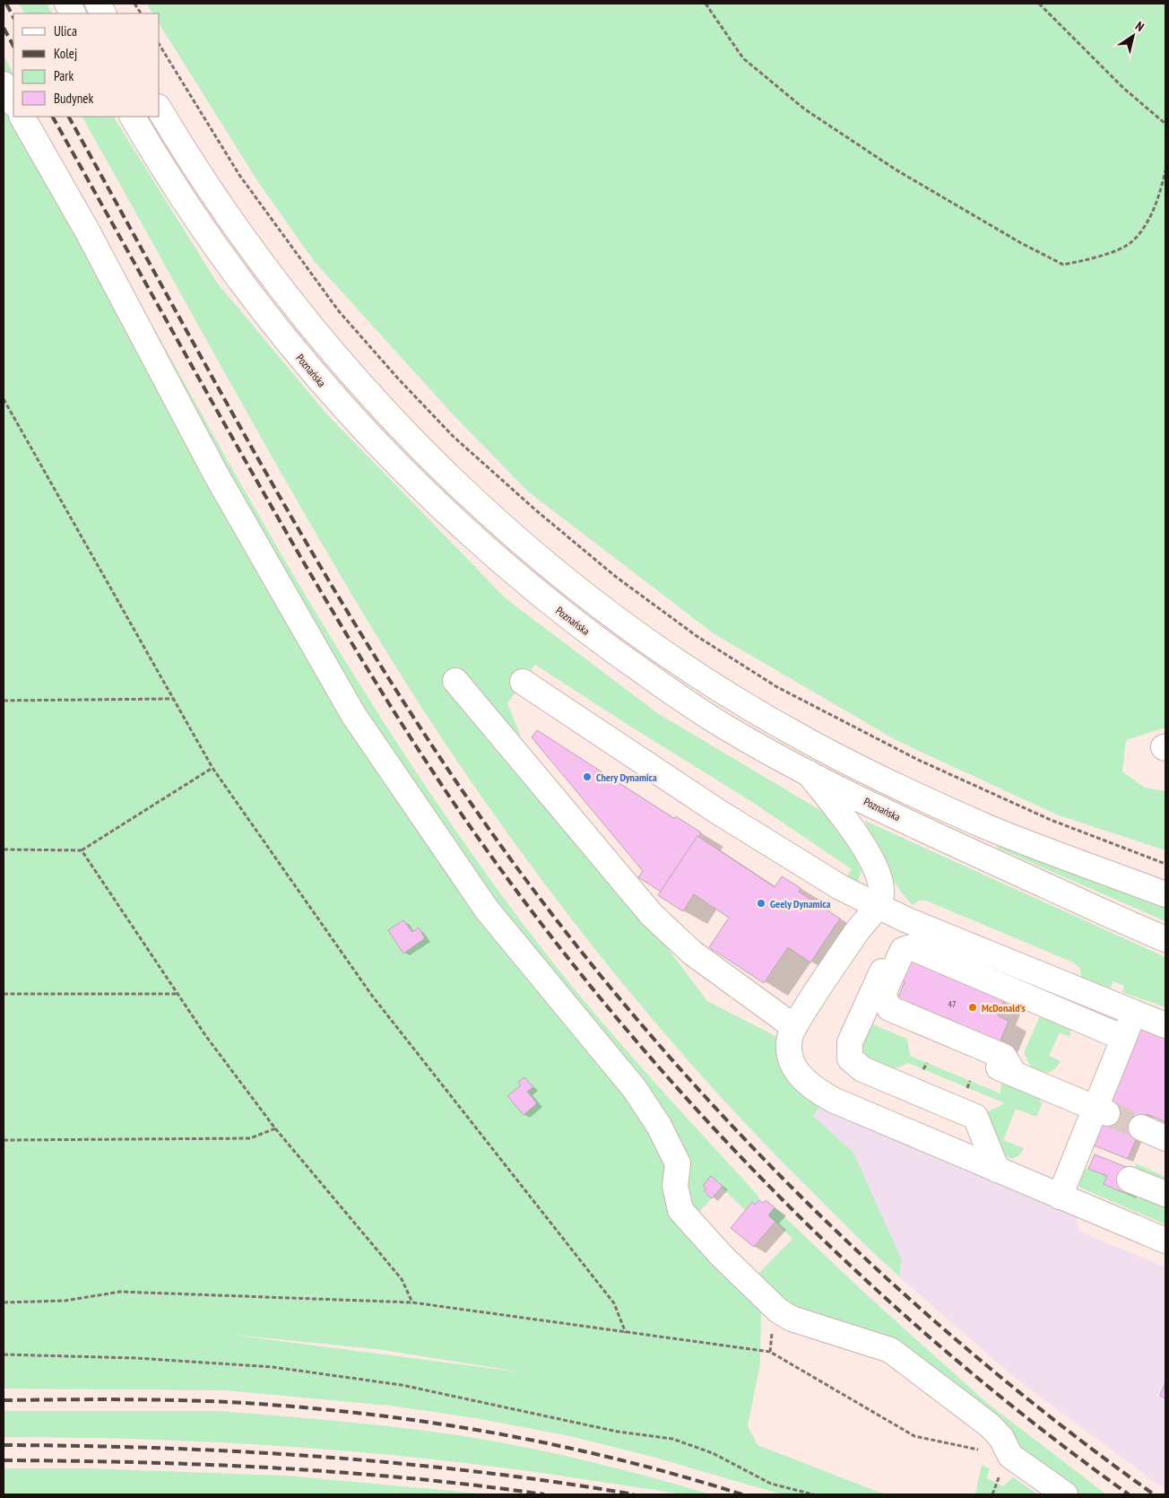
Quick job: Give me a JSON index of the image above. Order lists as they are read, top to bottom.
{
  "streets": {
    "main road": ["Poznańska"]
  },
  "places": ["Chery Dynamica", "Geely Dynamica", "McDonald's"],
  "house_numbers": ["47"],
  "legend": [
    "Ulica",
    "Kolej",
    "Park",
    "Budynek"
  ],
  "north": "top right"
}
